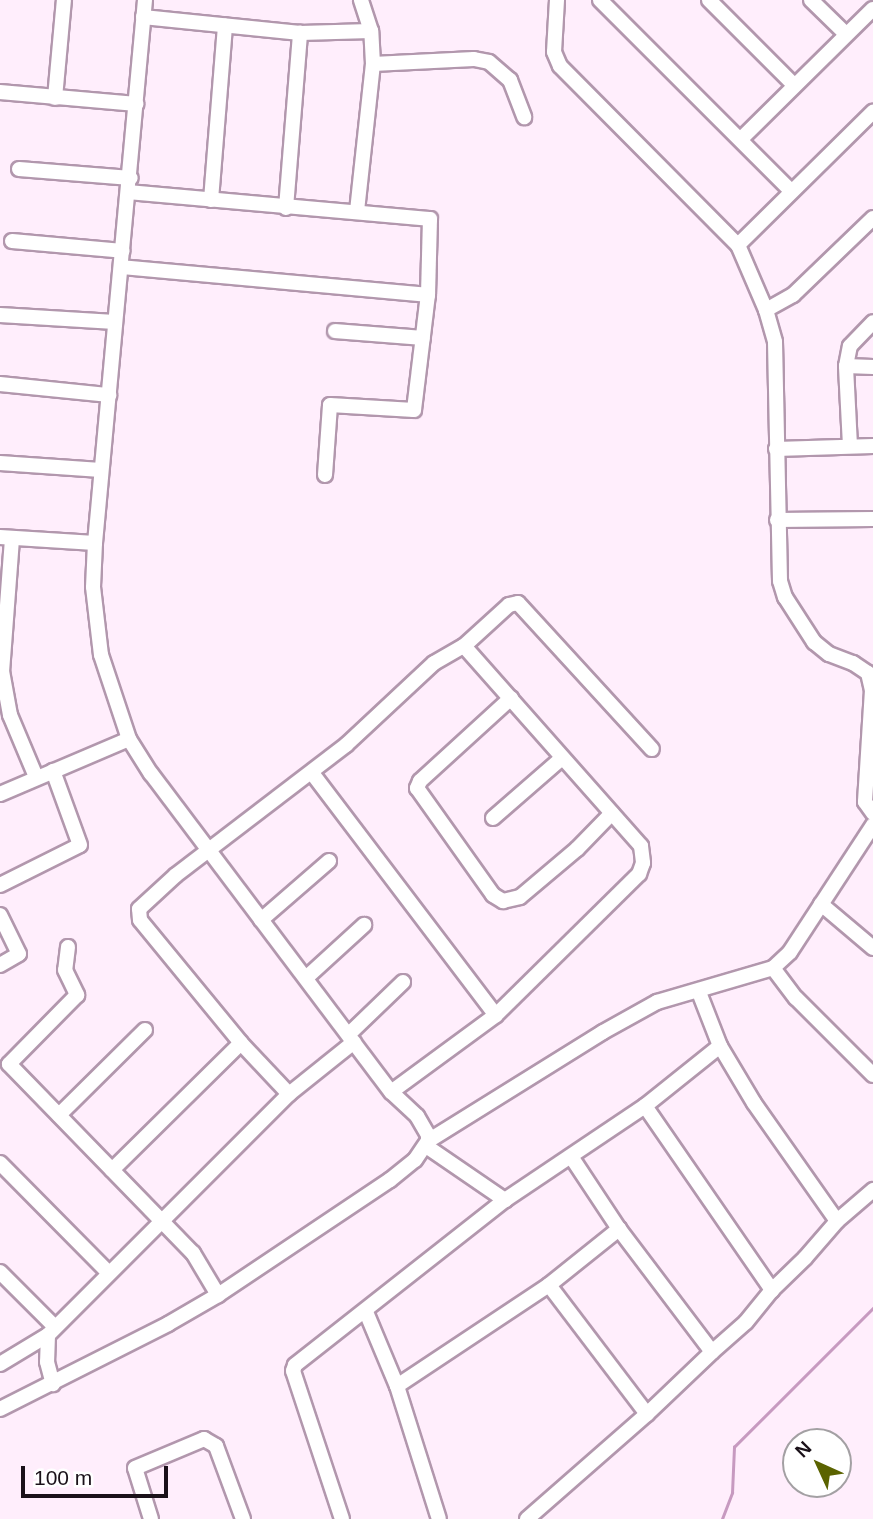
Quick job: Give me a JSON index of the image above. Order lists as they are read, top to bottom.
{
  "scale_bar": "100 m",
  "north": "top left"
}
